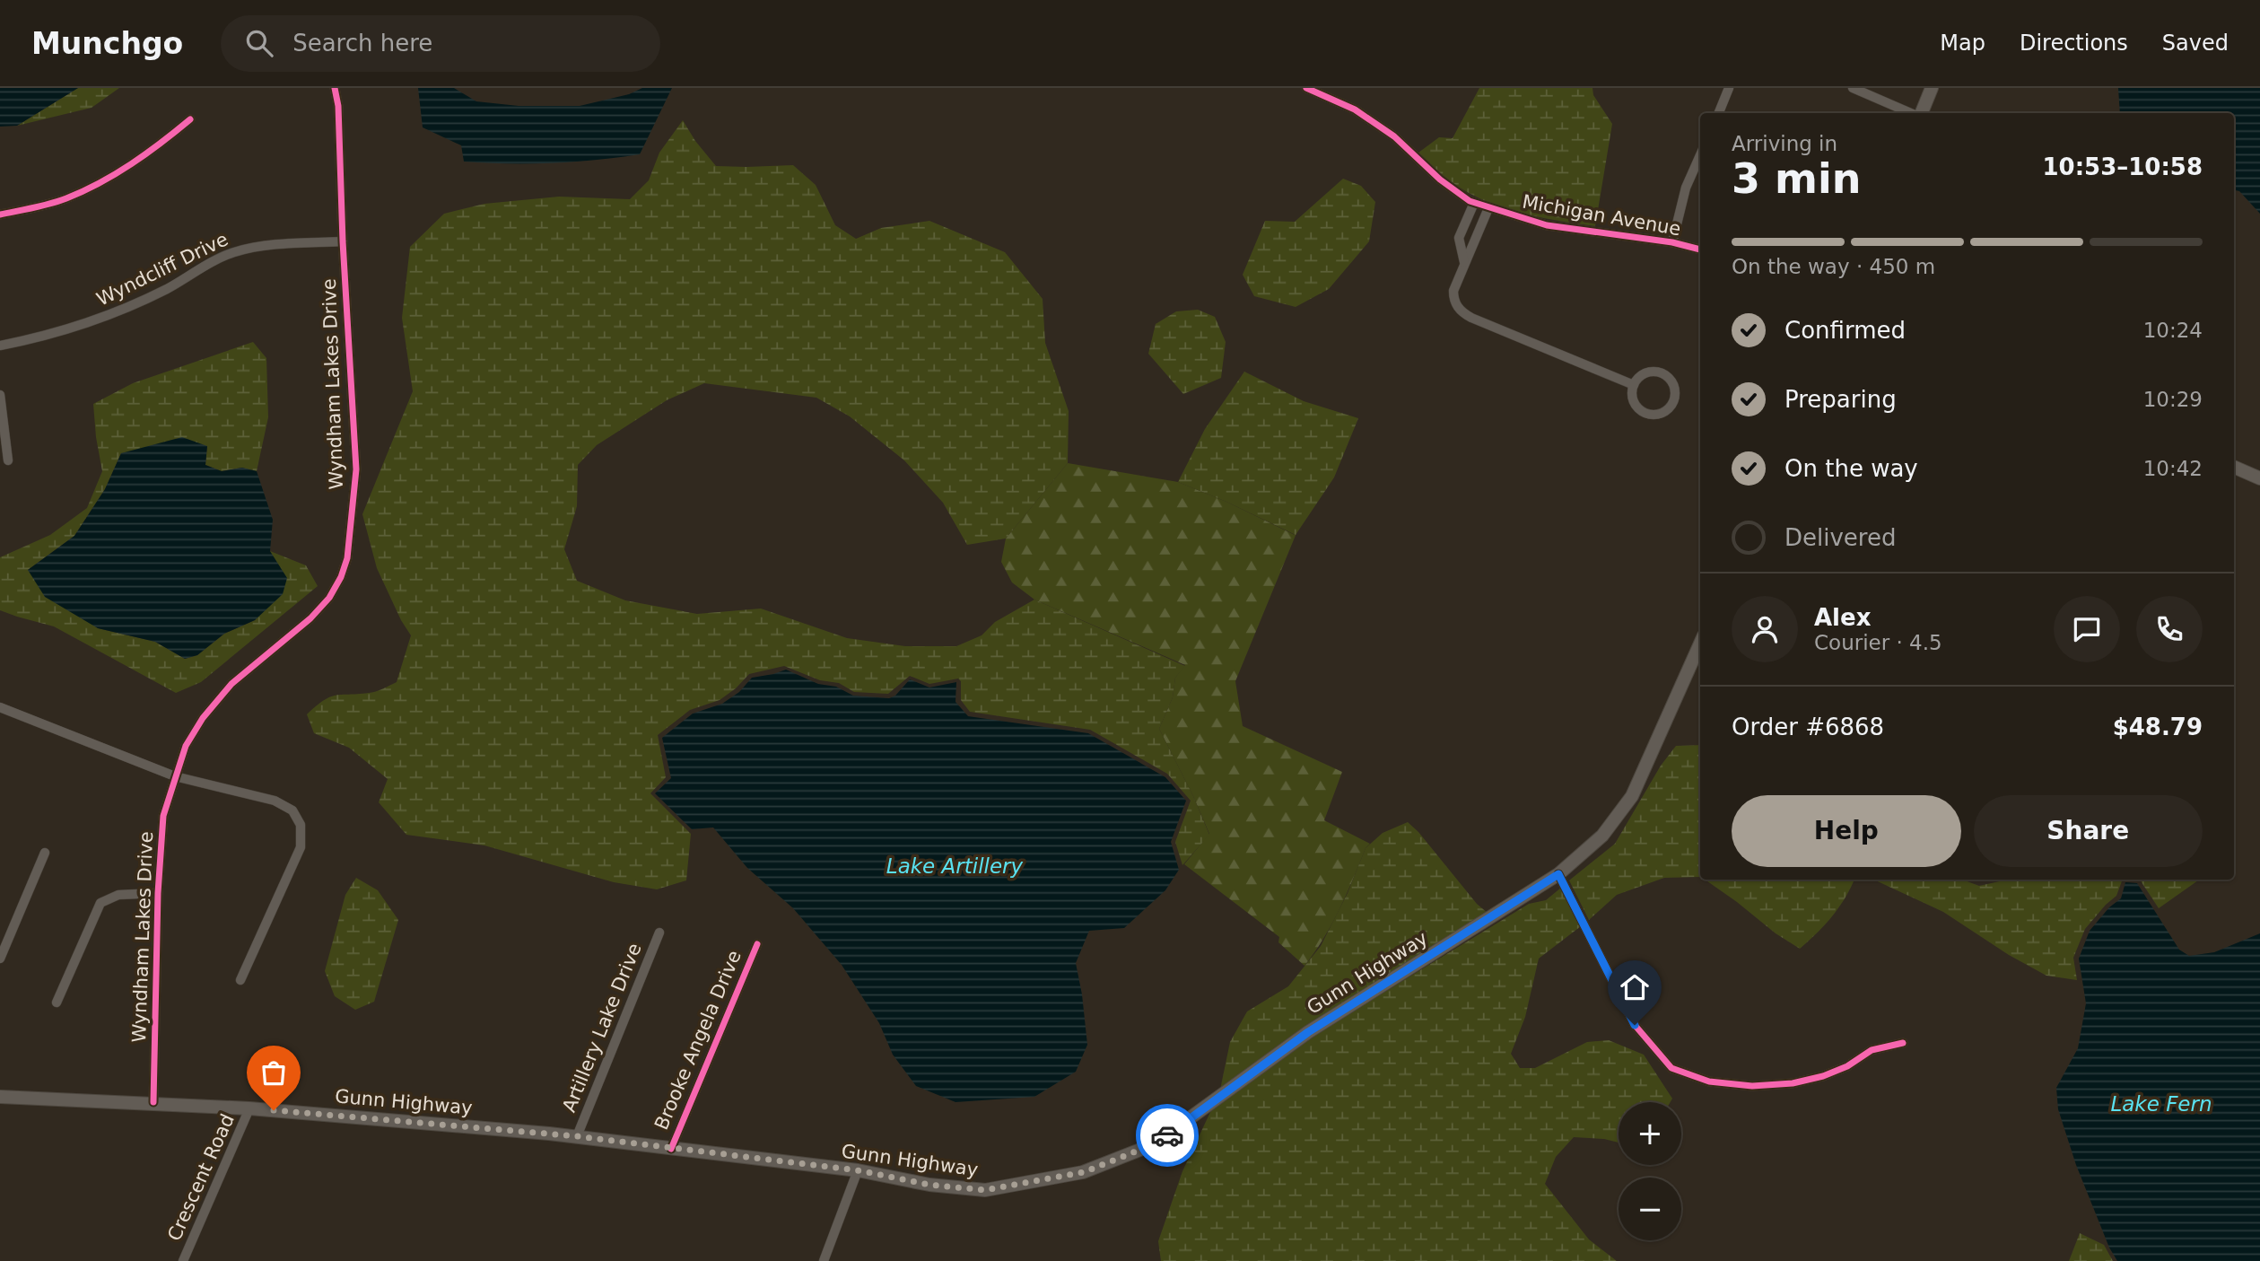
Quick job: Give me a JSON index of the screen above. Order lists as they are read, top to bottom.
{
  "streets": {
    "main road": ["Gunn Highway"],
    "street": [
      "Michigan Avenue",
      "Wyndcliff Drive",
      "Wyndham Lakes Drive",
      "Artillery Lake Drive",
      "Brooke Angela Drive",
      "Crescent Road"
    ]
  },
  "crossings": [
    ["Wyndcliff Drive", "Wyndham Lakes Drive"],
    ["Wyndham Lakes Drive", "Gunn Highway"],
    ["Gunn Highway", "Artillery Lake Drive"],
    ["Gunn Highway", "Brooke Angela Drive"],
    ["Gunn Highway", "Crescent Road"]
  ],
  "water": ["Lake Artillery", "Lake Fern"],
  "page": {
    "header": "Munchgo",
    "search": "Search here",
    "nav": ["Map", "Directions", "Saved"],
    "heading": ["3 min", "Arriving in", "10:53–10:58"],
    "panel": [
      "Alex",
      "Courier · 4.5",
      "Order #6868",
      "$48.79"
    ],
    "bar": "On the way · 450 m",
    "list": [
      ["Confirmed", "10:24"],
      ["Preparing", "10:29"],
      ["On the way", "10:42"],
      "Delivered"
    ],
    "buttons": ["Help", "Share"],
    "map_buttons": ["+", "−"]
  }
}
